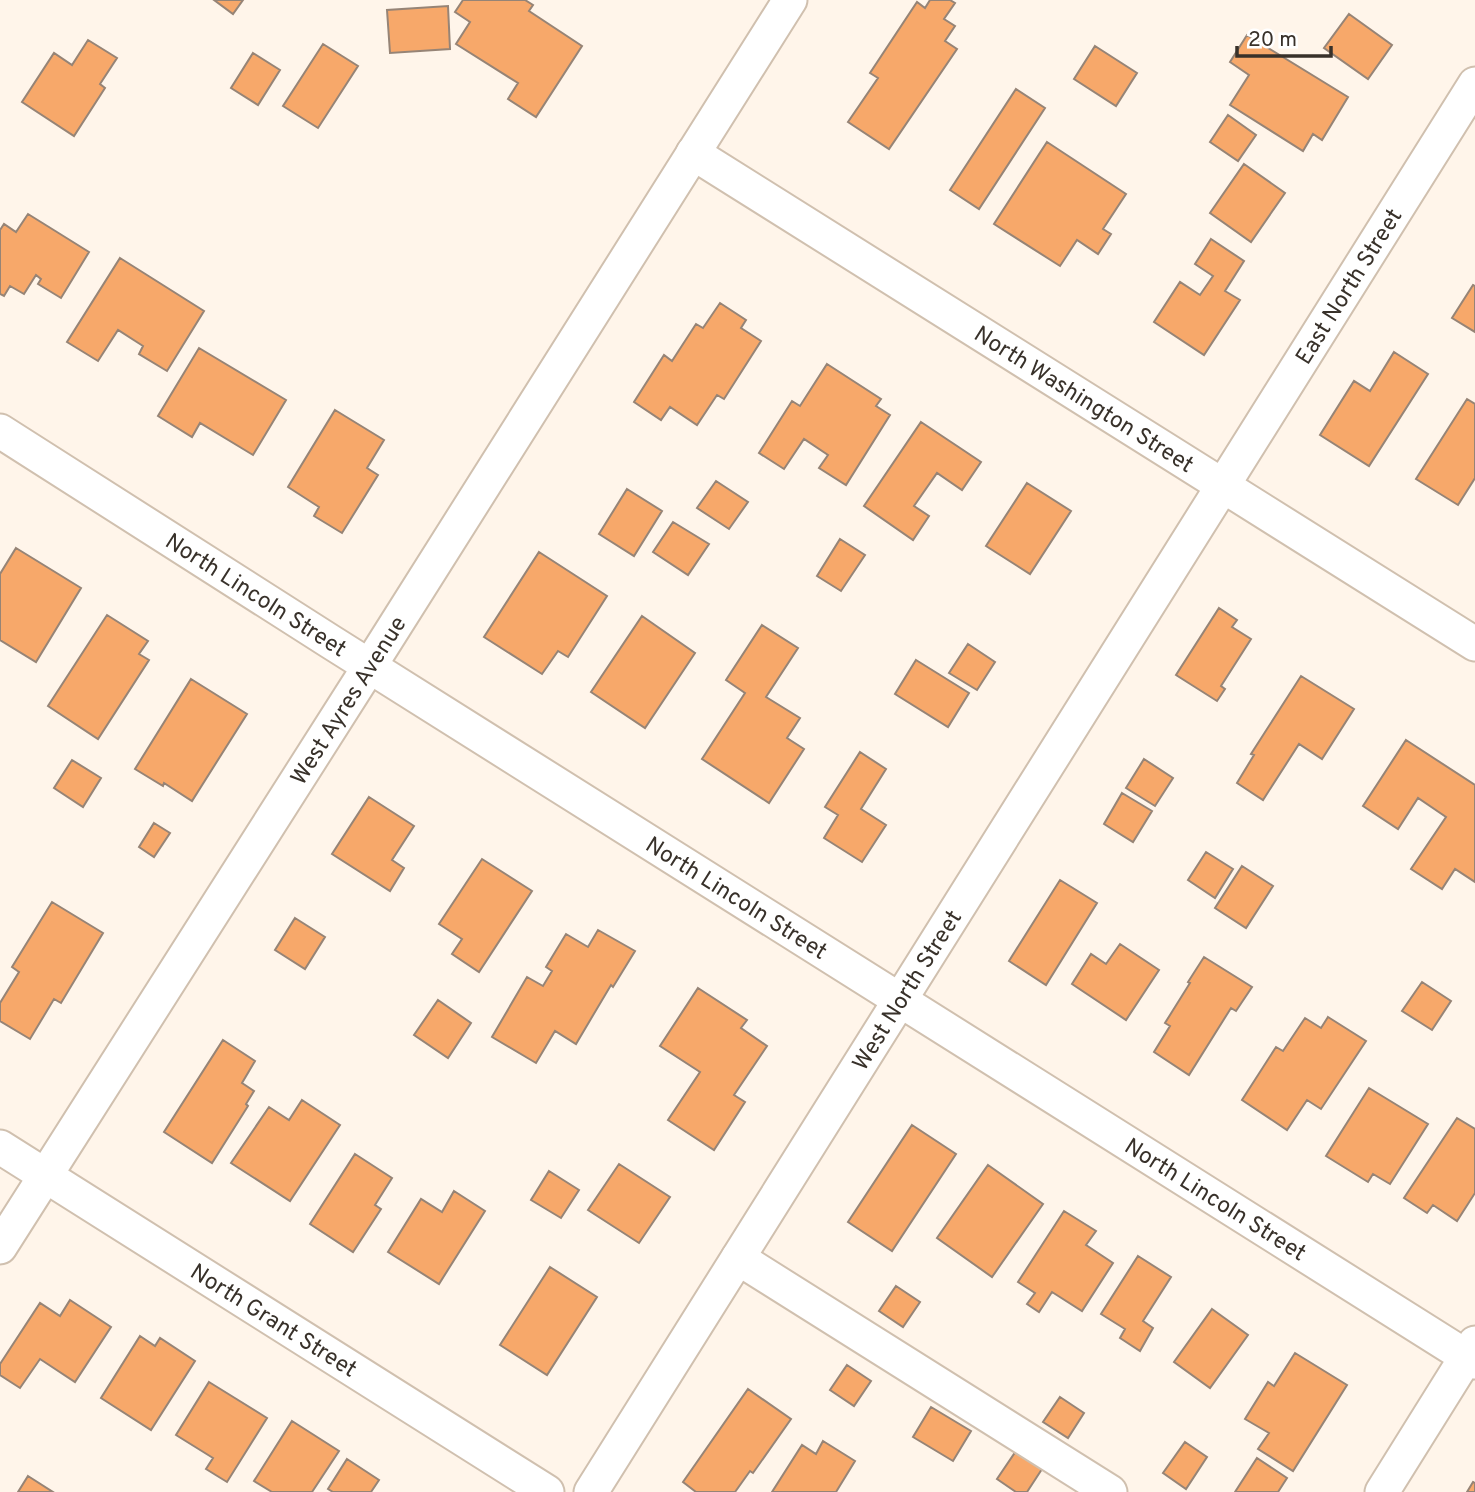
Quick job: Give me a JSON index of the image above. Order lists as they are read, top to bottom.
{
  "streets": {
    "street": [
      "East North Street",
      "North Washington Street",
      "North Lincoln Street",
      "West Ayres Avenue",
      "West North Street",
      "North Grant Street"
    ]
  },
  "crossings": [
    ["East North Street", "North Washington Street"],
    ["East North Street", "West North Street"],
    ["North Washington Street", "West Ayres Avenue"],
    ["North Washington Street", "West North Street"],
    ["North Lincoln Street", "West Ayres Avenue"],
    ["North Lincoln Street", "West North Street"],
    ["West Ayres Avenue", "North Grant Street"]
  ],
  "scale_bar": "20 m"
}
